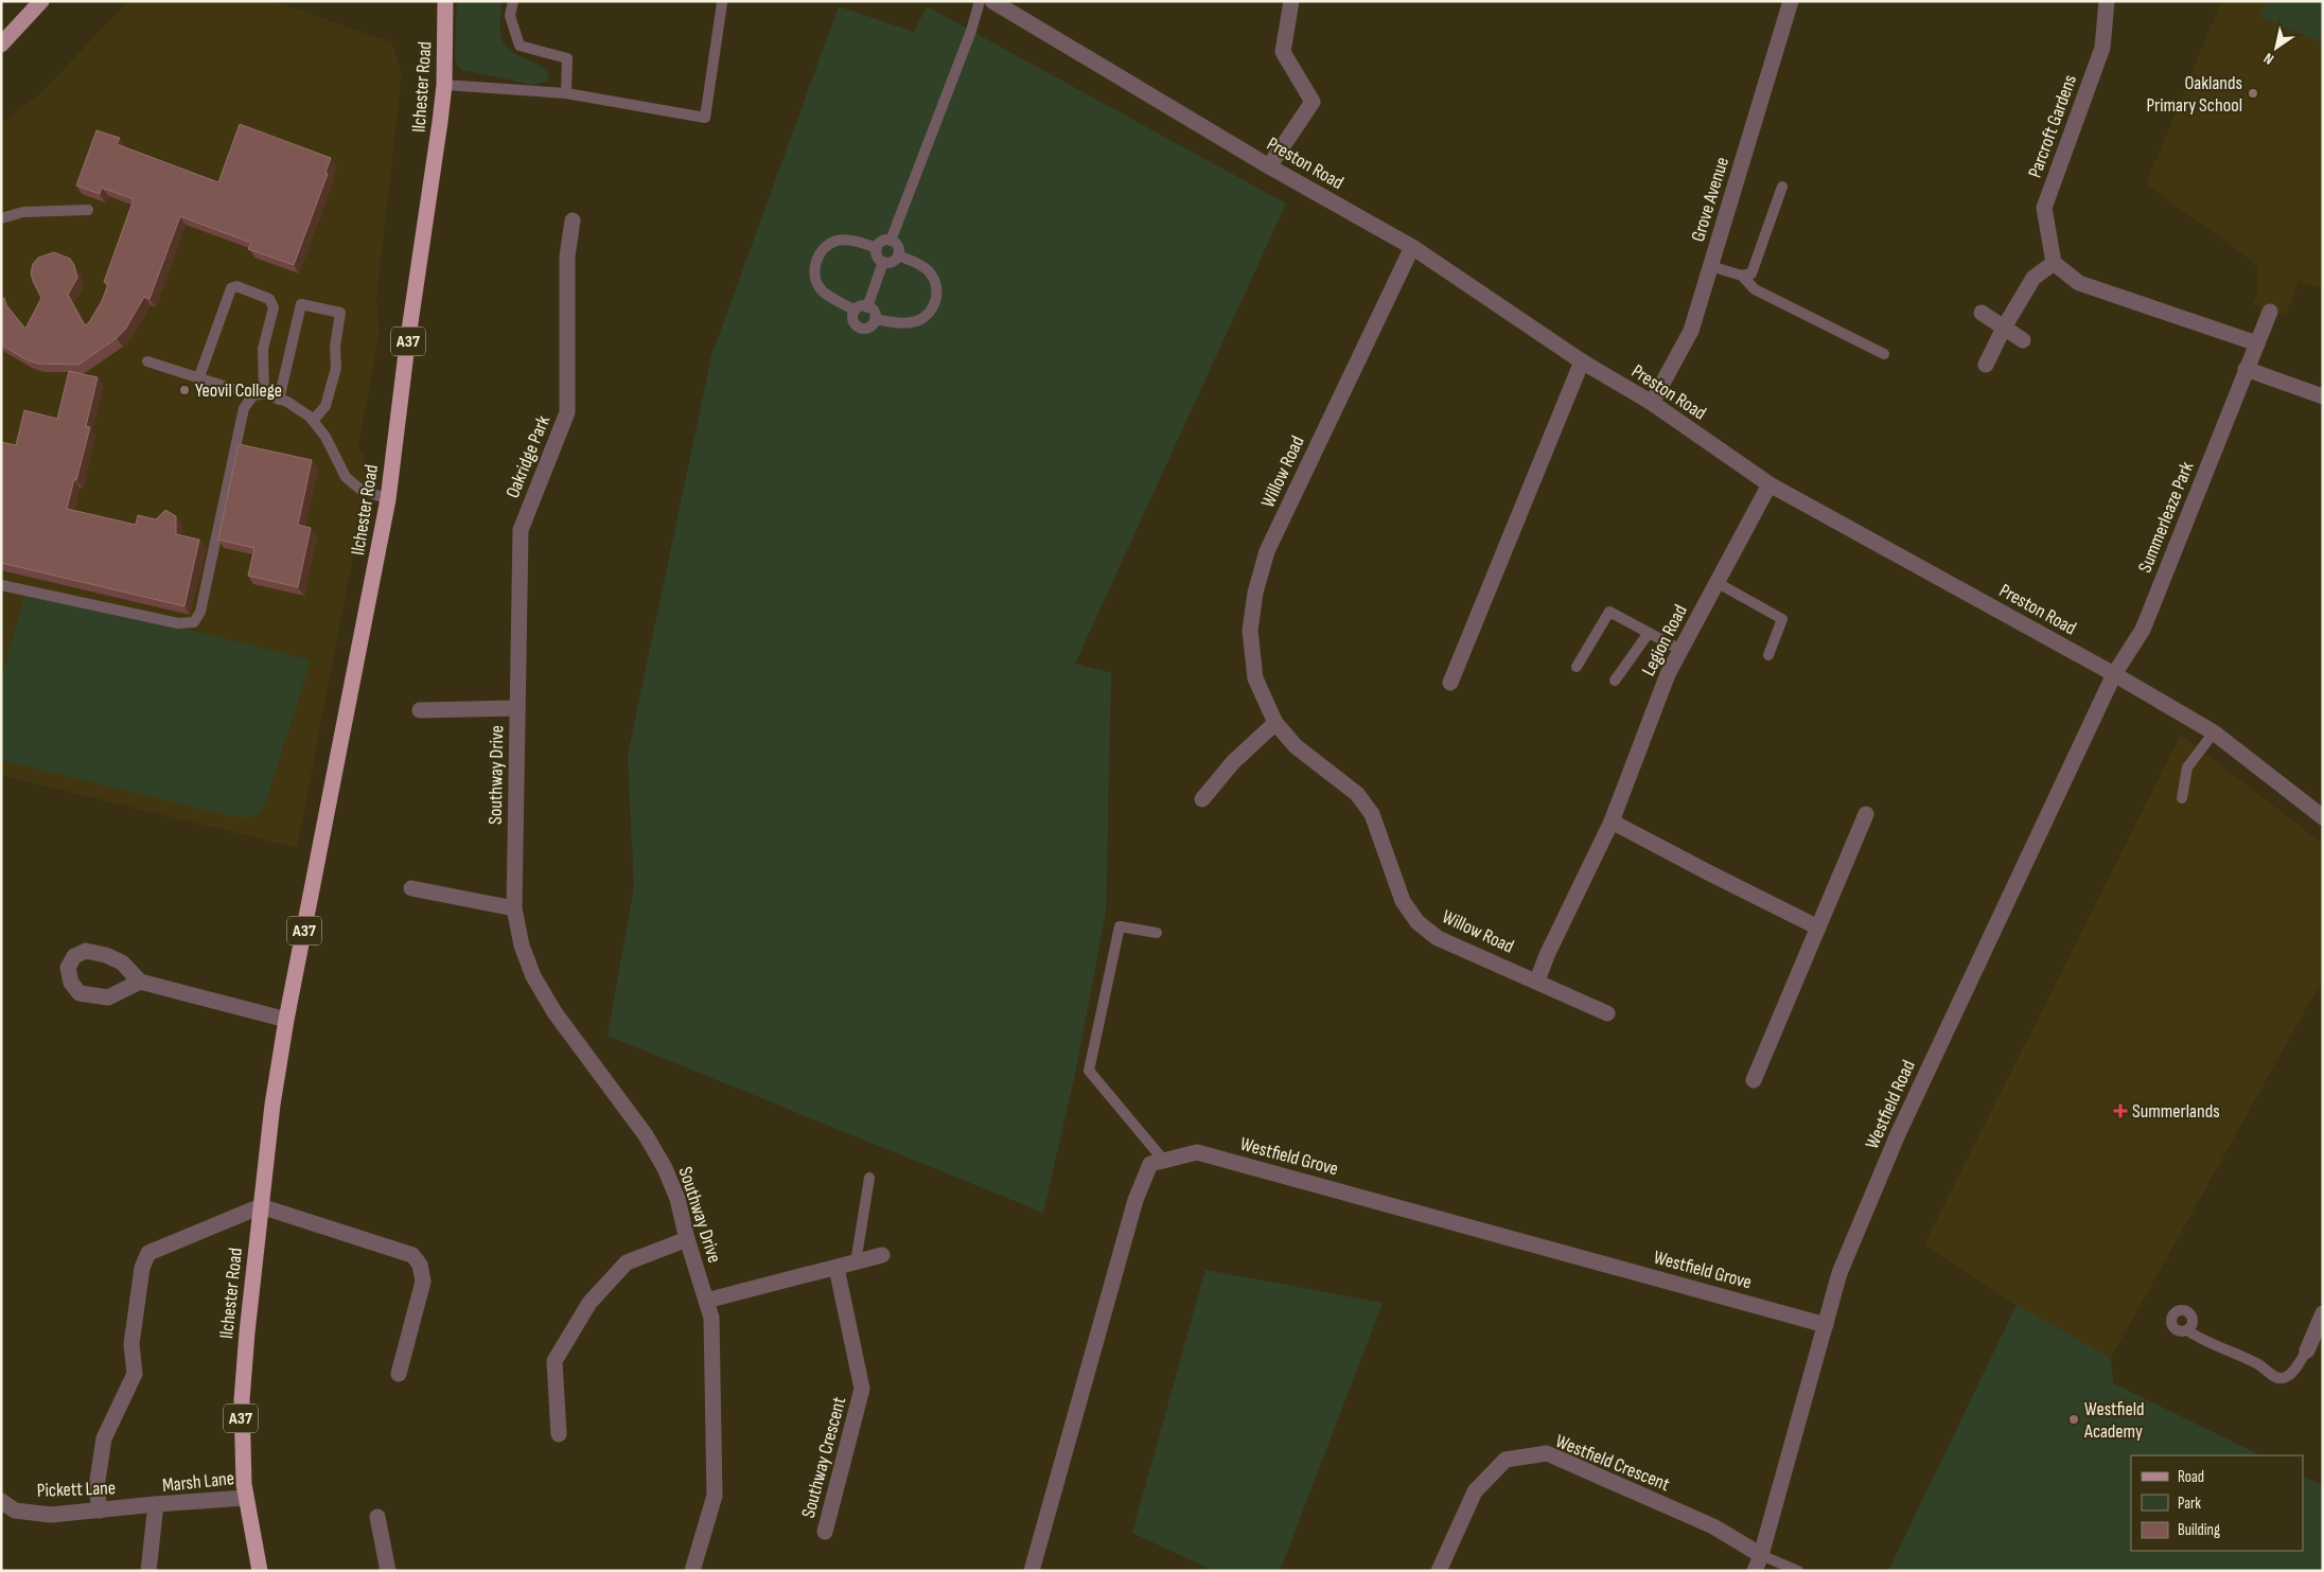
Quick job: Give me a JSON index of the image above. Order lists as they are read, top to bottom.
{
  "streets": {
    "highway": ["Ilchester Road", "A37"],
    "street": [
      "Parcroft Gardens",
      "Preston Road",
      "Grove Avenue",
      "Oakridge Park",
      "Willow Road",
      "Summerleaze Park",
      "Legion Road",
      "Southway Drive",
      "Westfield Road",
      "Westfield Grove",
      "Southway Crescent",
      "Westfield Crescent",
      "Marsh Lane",
      "Pickett Lane"
    ]
  },
  "crossings": [
    ["Ilchester Road", "Marsh Lane"],
    ["Preston Road", "Grove Avenue"],
    ["Preston Road", "Willow Road"],
    ["Preston Road", "Summerleaze Park"],
    ["Preston Road", "Legion Road"],
    ["Preston Road", "Westfield Road"],
    ["Oakridge Park", "Southway Drive"],
    ["Willow Road", "Legion Road"],
    ["Summerleaze Park", "Westfield Road"],
    ["Westfield Road", "Westfield Grove"],
    ["Westfield Road", "Westfield Crescent"],
    ["Marsh Lane", "Pickett Lane"]
  ],
  "places": {
    "other": ["Oaklands Primary School", "Yeovil College", "Westfield Academy"],
    "health": ["Summerlands"]
  },
  "legend": ["Road", "Park", "Building"],
  "north": "bottom left"
}
